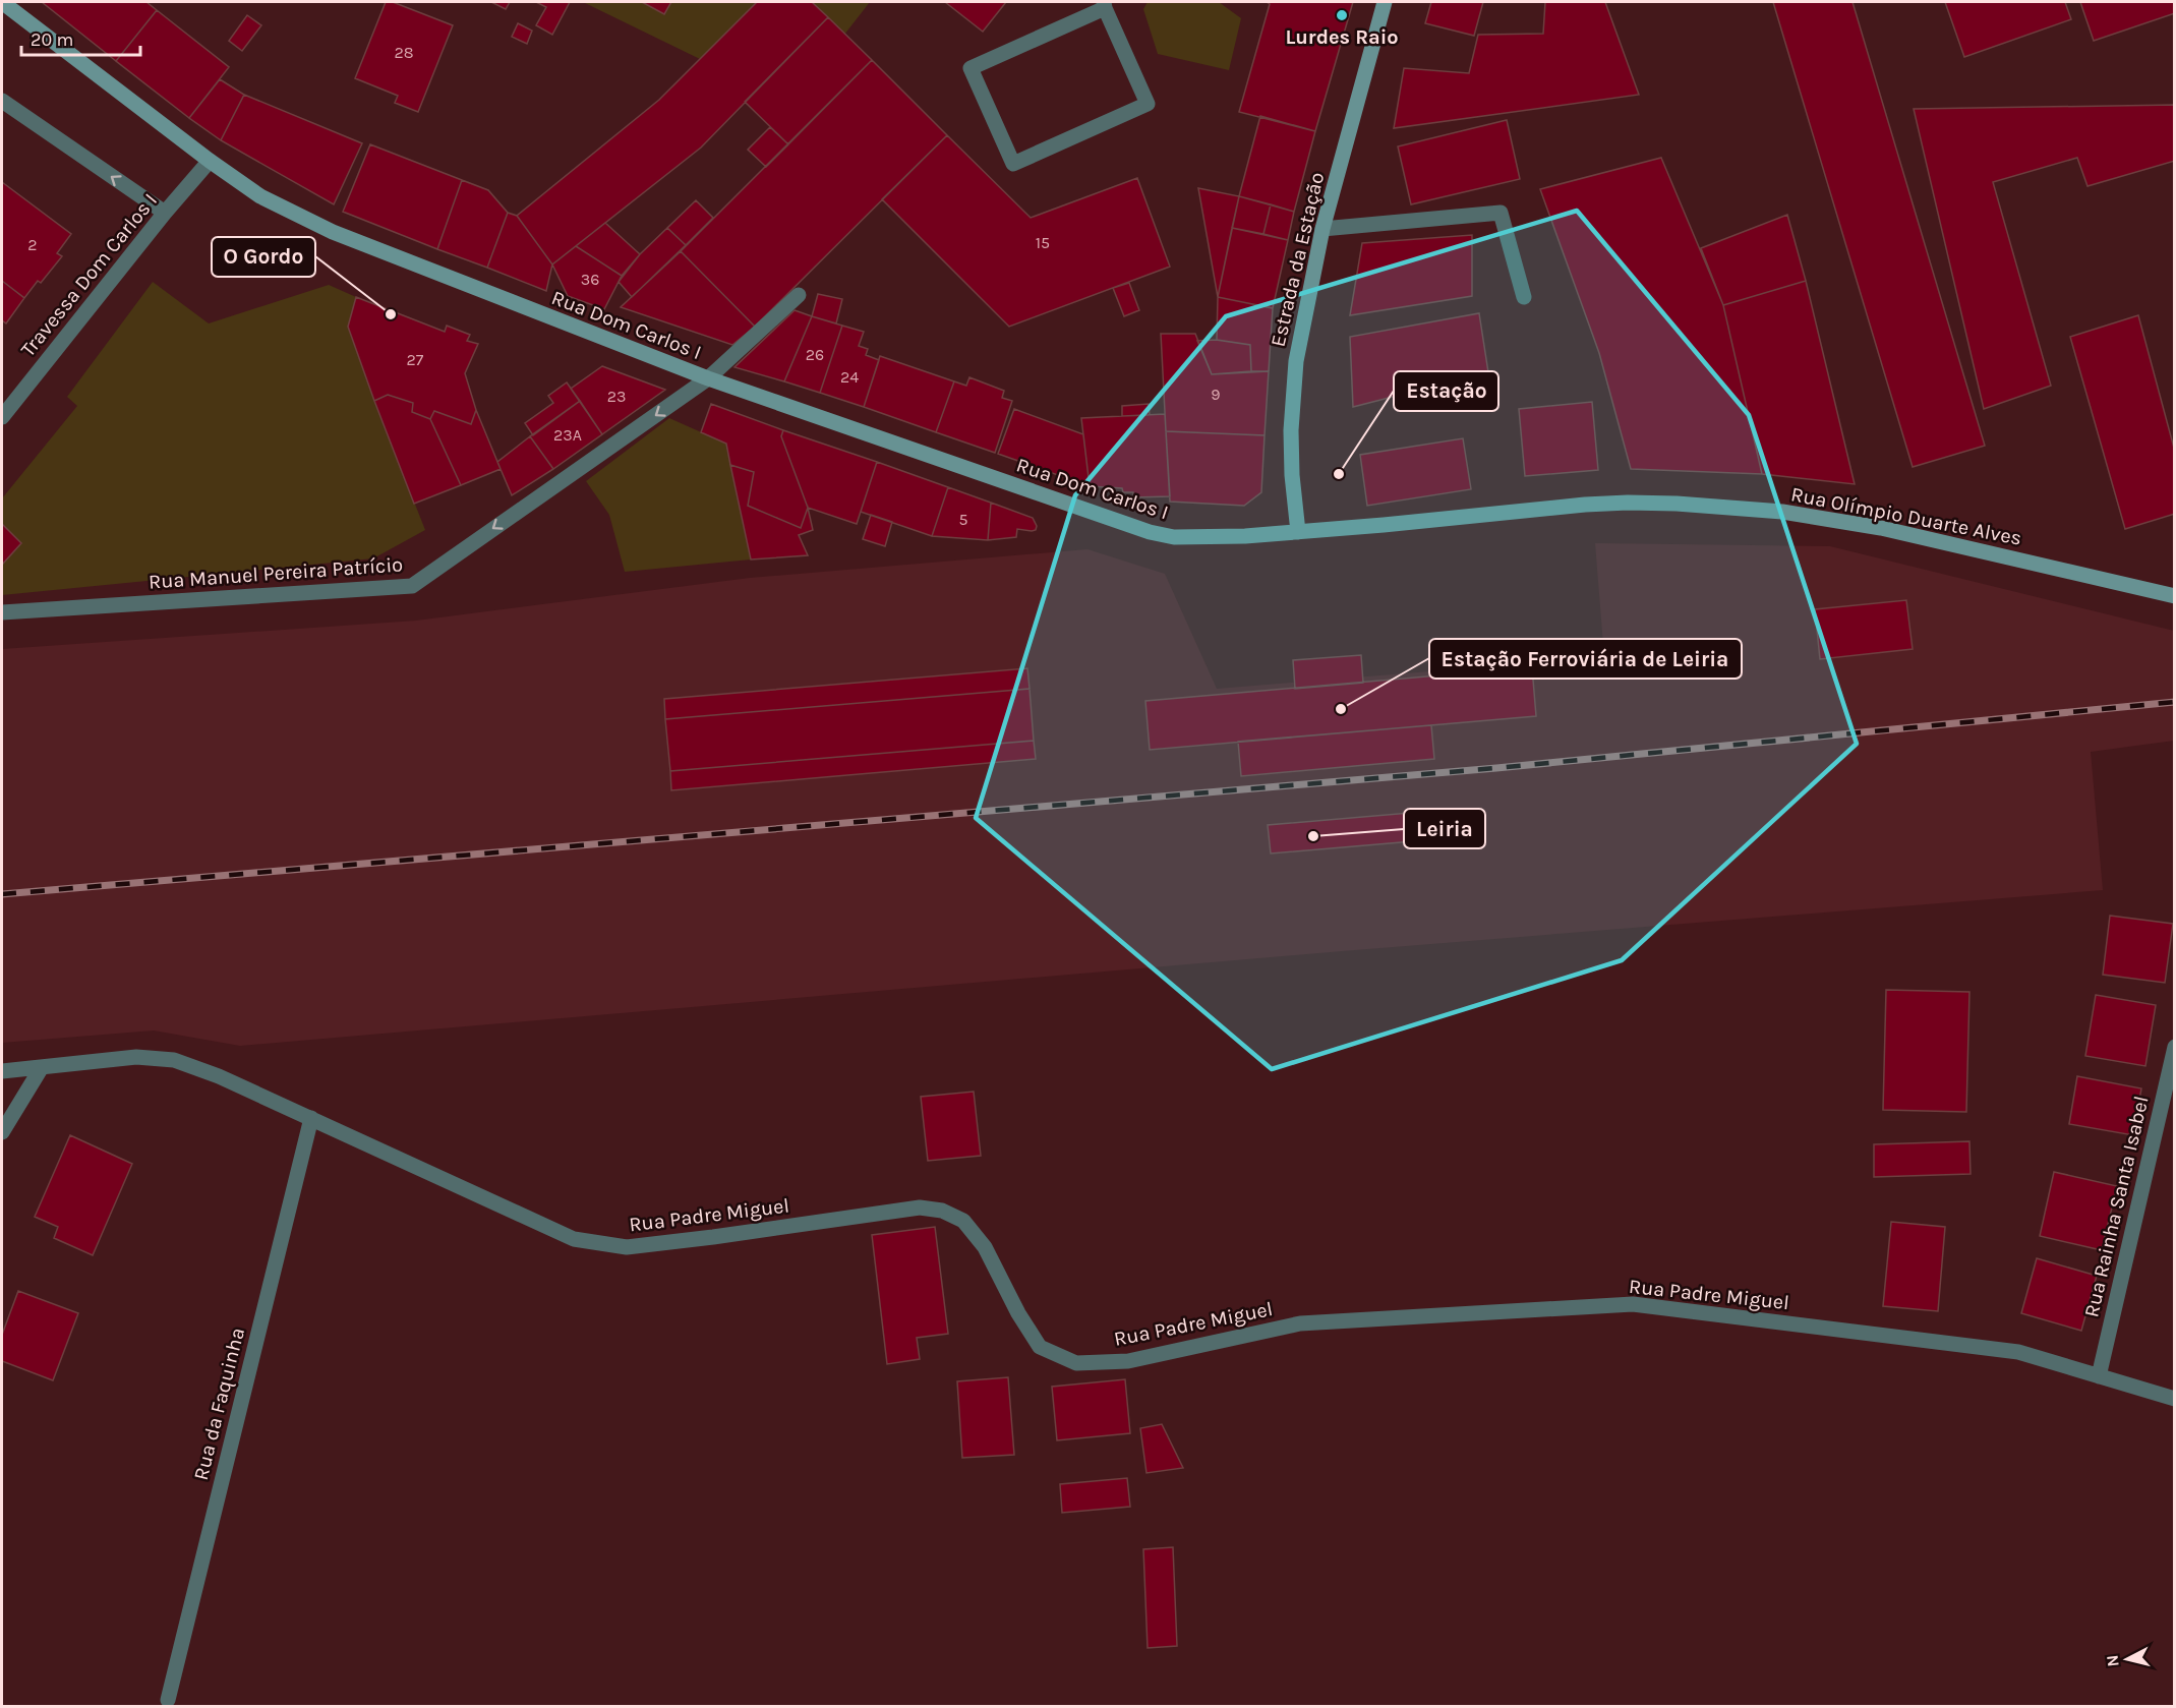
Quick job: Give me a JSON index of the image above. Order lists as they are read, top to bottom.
{
  "streets": {
    "main road": ["Estrada da Estação", "Rua Dom Carlos I", "Rua Olímpio Duarte Alves"],
    "street": [
      "Travessa Dom Carlos I",
      "Rua Manuel Pereira Patrício",
      "Rua Rainha Santa Isabel",
      "Rua Padre Miguel",
      "Rua da Faquinha"
    ]
  },
  "crossings": [
    ["Estrada da Estação", "Rua Dom Carlos I"],
    ["Estrada da Estação", "Rua Olímpio Duarte Alves"],
    ["Travessa Dom Carlos I", "Rua Dom Carlos I"],
    ["Rua Dom Carlos I", "Rua Olímpio Duarte Alves"],
    ["Rua Dom Carlos I", "Rua Manuel Pereira Patrício"],
    ["Rua Rainha Santa Isabel", "Rua Padre Miguel"],
    ["Rua Padre Miguel", "Rua da Faquinha"]
  ],
  "one_way": ["Rua Manuel Pereira Patrício"],
  "places": [
    "Lurdes Raio",
    "O Gordo",
    "Estação",
    "Estação Ferroviária de Leiria",
    "Leiria"
  ],
  "house_numbers": [
    "28",
    "15",
    "2",
    "36",
    "26",
    "27",
    "24",
    "9",
    "23",
    "23A",
    "5"
  ],
  "scale_bar": "20 m",
  "north": "left"
}
